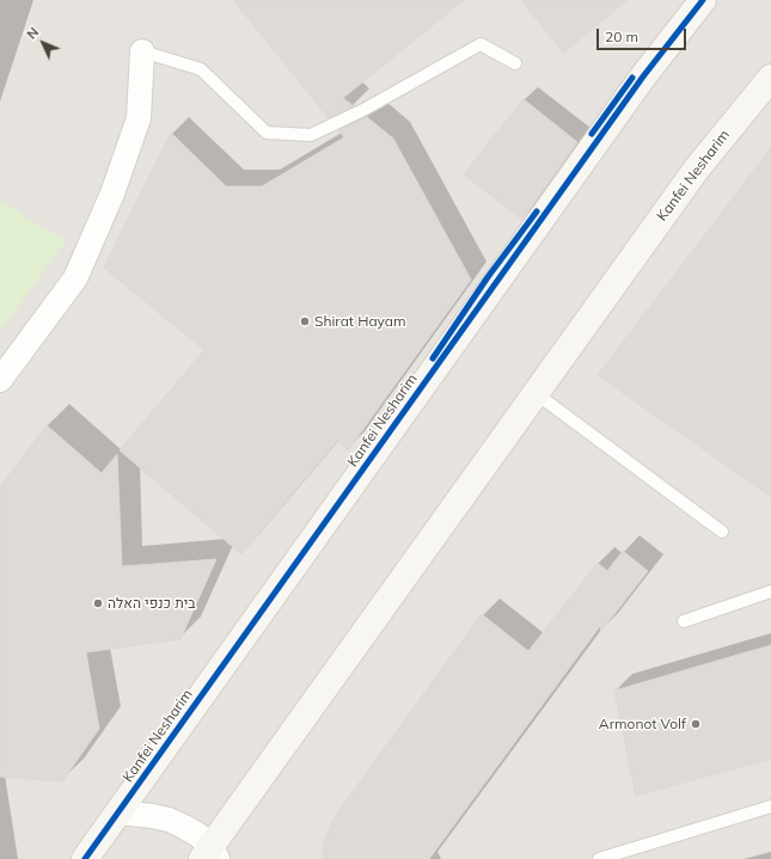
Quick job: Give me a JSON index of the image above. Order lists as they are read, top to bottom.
{
  "streets": {
    "street": ["Kanfei Nesharim"]
  },
  "places": ["Shirat Hayam", "בית כנפי האלה", "Armonot Volf"],
  "scale_bar": "20 m",
  "north": "top left"
}
